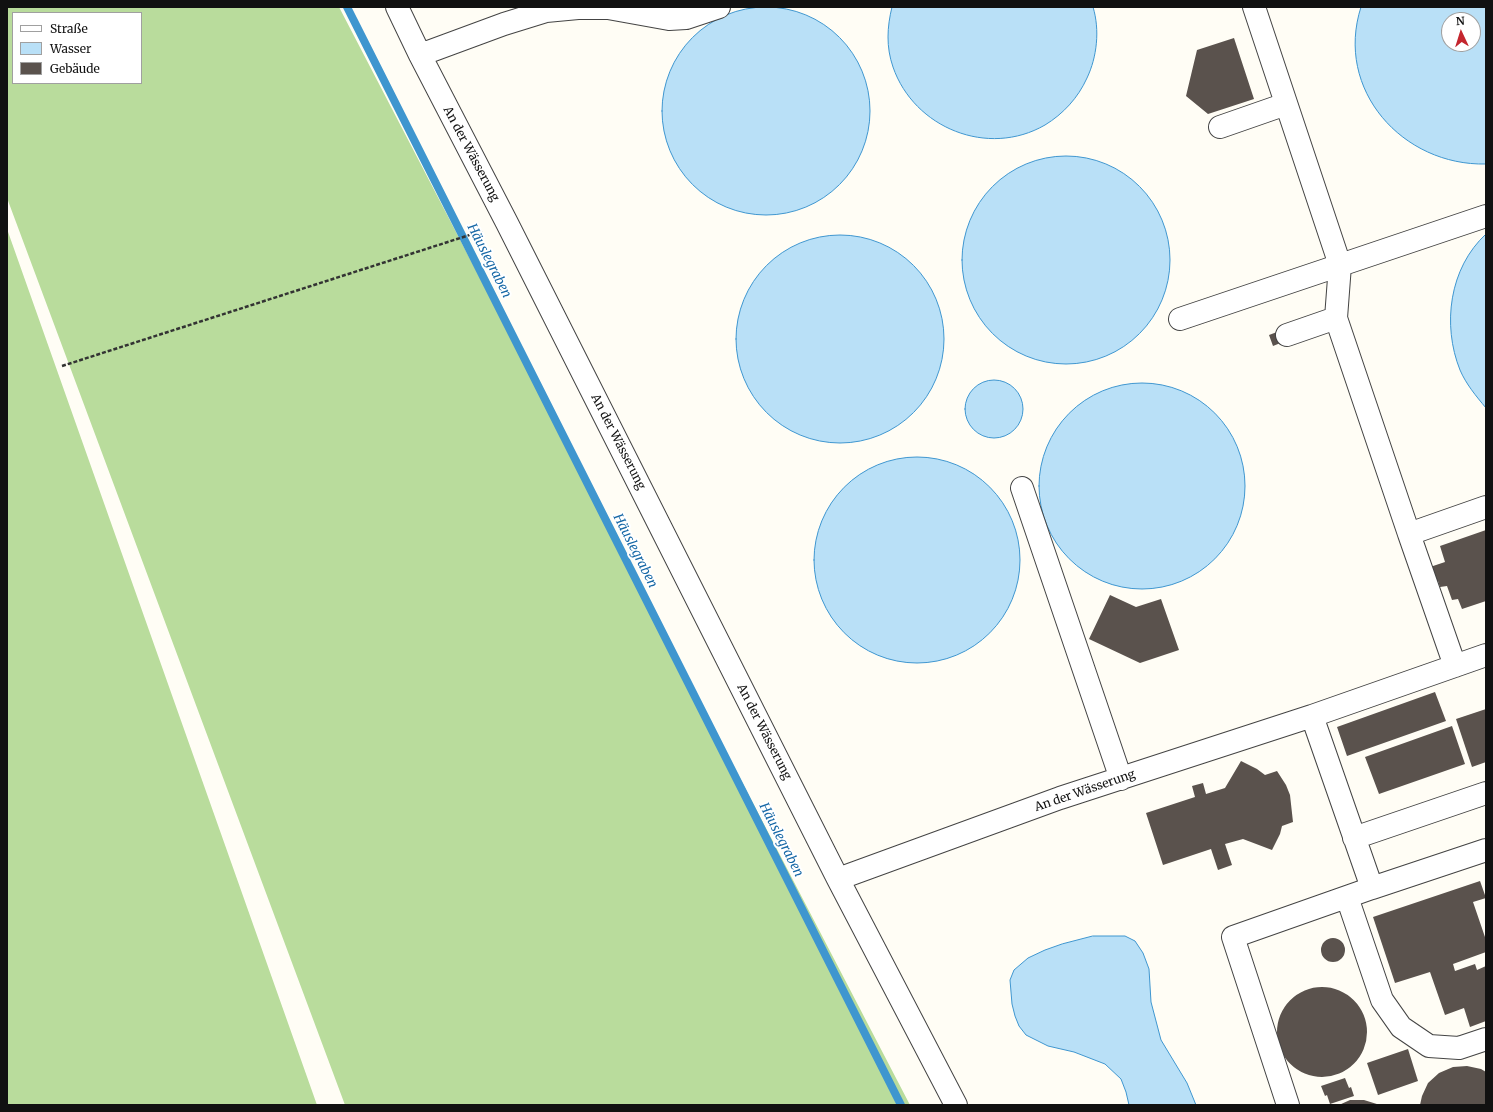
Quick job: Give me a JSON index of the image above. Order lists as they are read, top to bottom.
{
  "streets": {
    "street": ["An der Wässerung"]
  },
  "water": ["Häuslegraben"],
  "legend": ["Straße", "Wasser", "Gebäude"],
  "north": "top"
}
